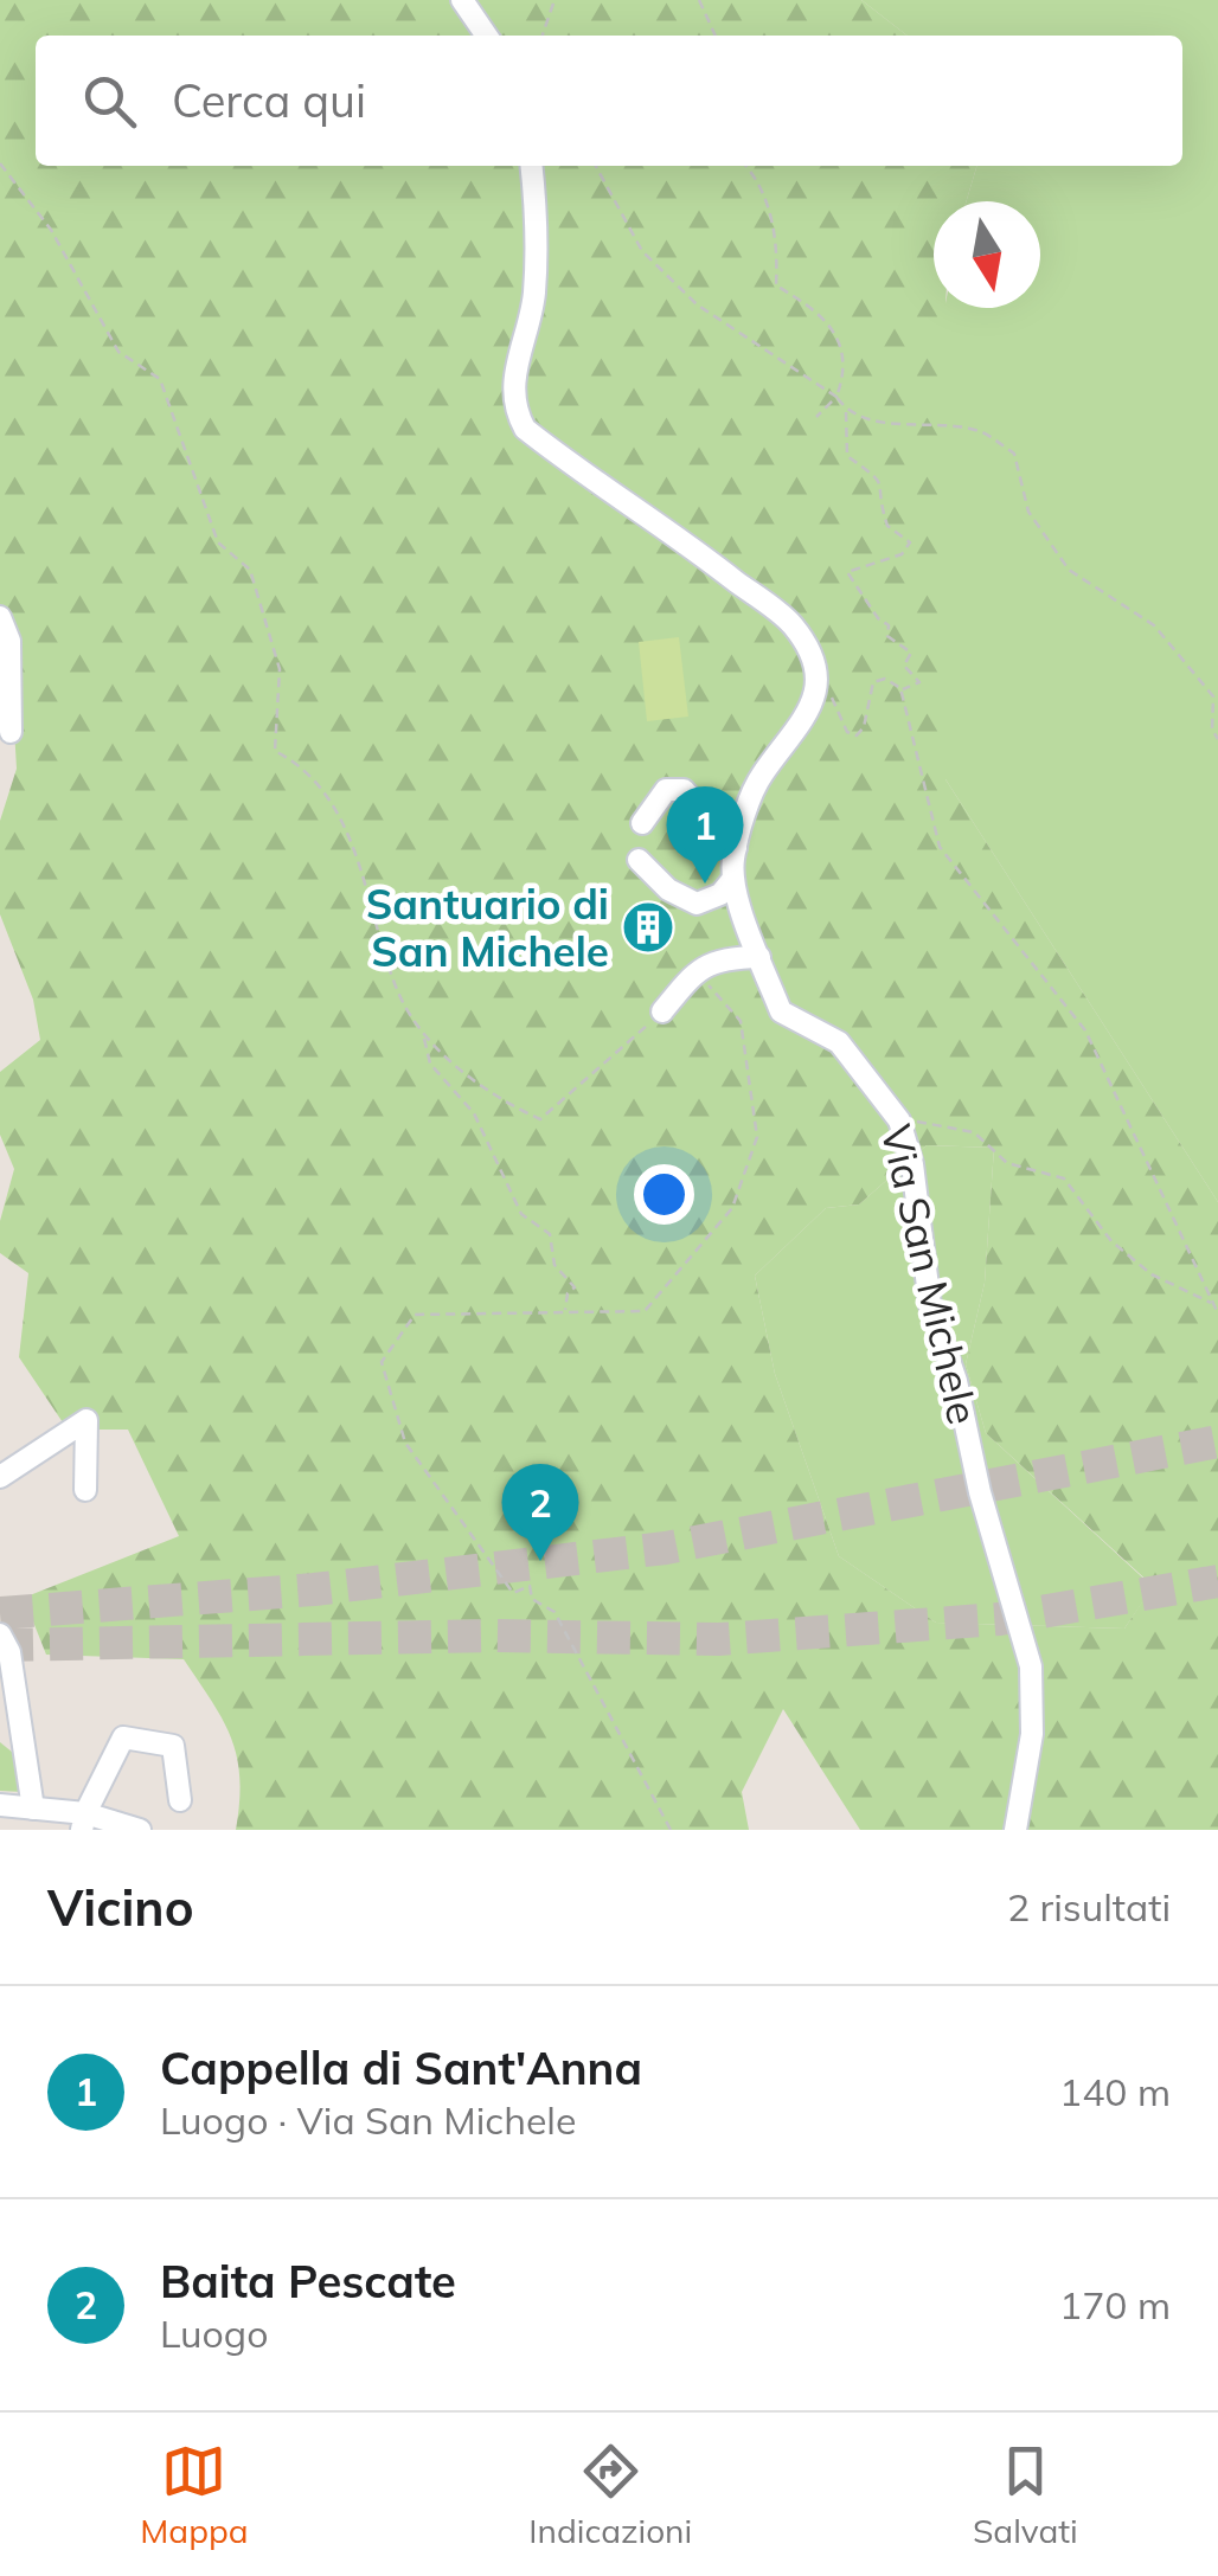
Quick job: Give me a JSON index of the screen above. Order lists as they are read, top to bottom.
{
  "streets": {
    "street": ["Via San Michele"]
  },
  "places": {
    "building": ["Santuario di San Michele"]
  },
  "north": "bottom",
  "page": {
    "search": "Cerca qui",
    "pins": ["1", "2"],
    "heading": ["Vicino", "2 risultati"],
    "list": [
      {
        "mark": "1",
        "name": "Cappella di Sant'Anna",
        "note": "Luogo · Via San Michele",
        "value": "140 m"
      },
      {
        "mark": "2",
        "name": "Baita Pescate",
        "note": "Luogo",
        "value": "170 m"
      }
    ],
    "nav": ["Mappa", "Indicazioni", "Salvati"]
  }
}
